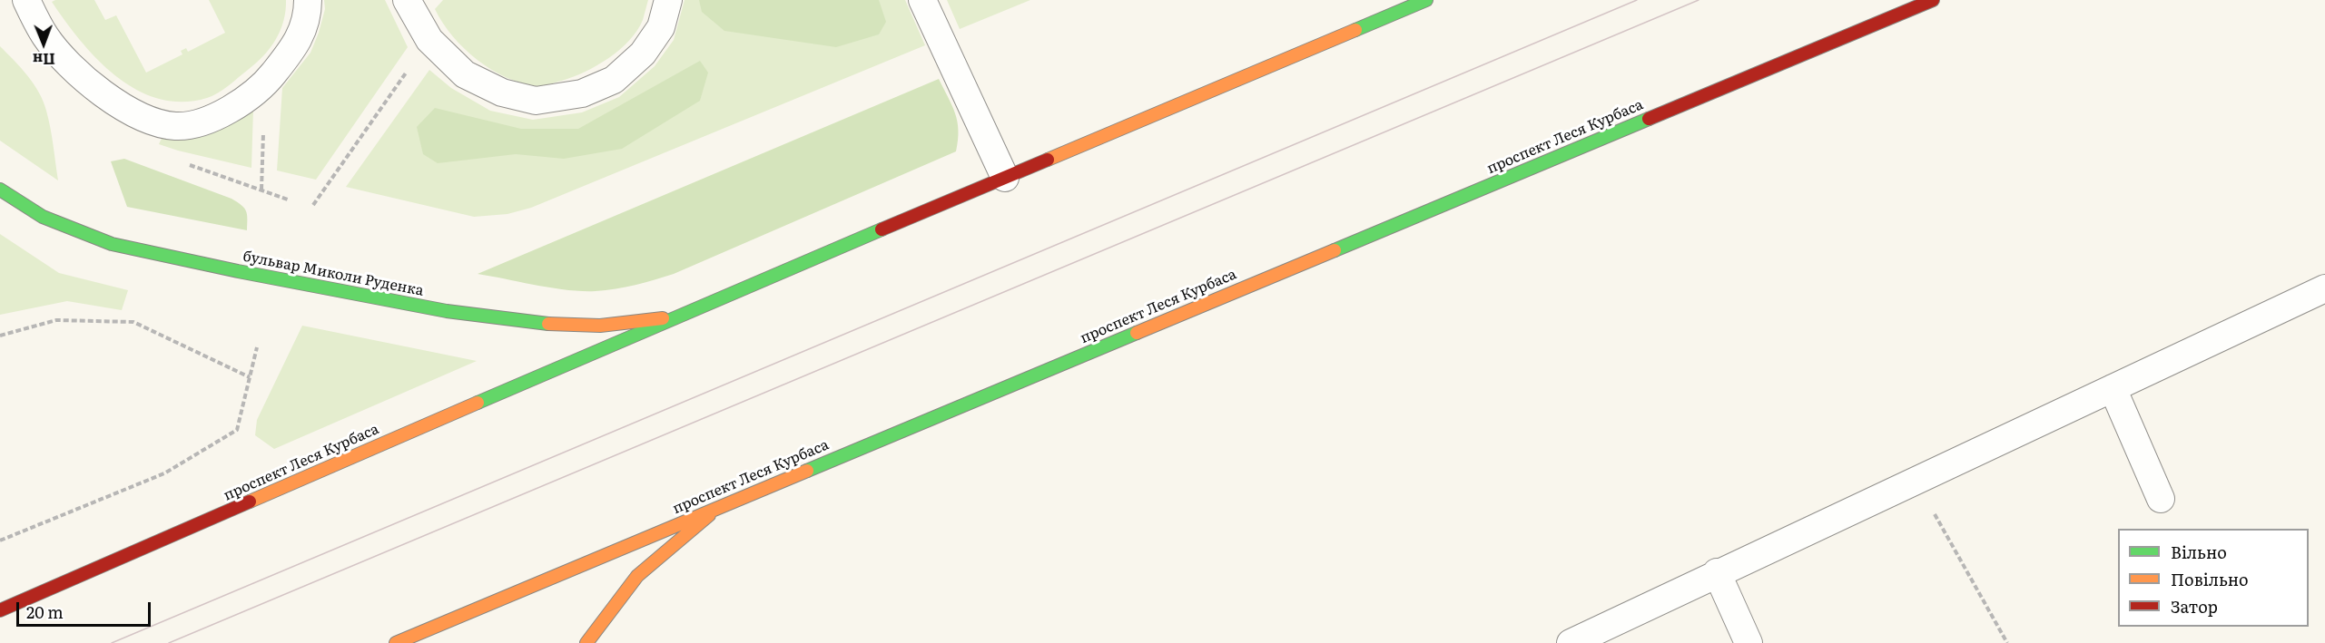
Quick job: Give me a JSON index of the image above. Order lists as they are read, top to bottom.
{
  "streets": {
    "main road": ["проспект Леся Курбаса", "бульвар Миколи Руденка"]
  },
  "crossings": [
    ["проспект Леся Курбаса", "бульвар Миколи Руденка"]
  ],
  "legend": ["Вільно", "Повільно", "Затор"],
  "scale_bar": "20 m",
  "north": "bottom"
}
